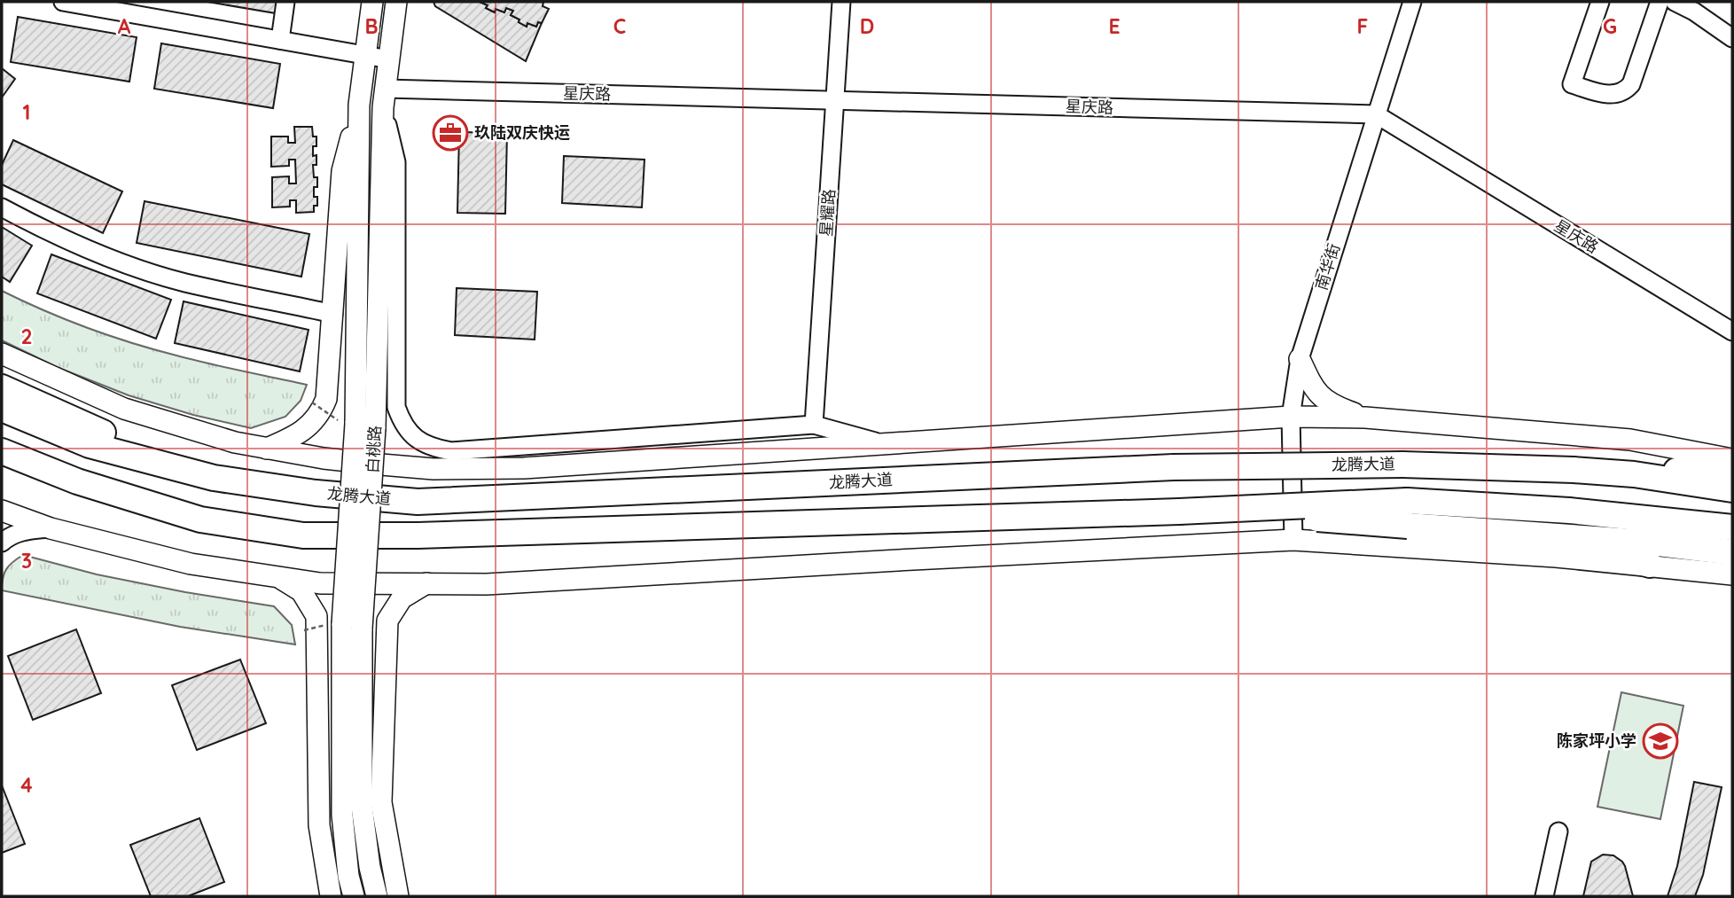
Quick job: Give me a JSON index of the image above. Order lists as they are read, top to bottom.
{
  "streets": {
    "highway": ["龙腾大道"],
    "main road": ["白桃路"],
    "street": ["星庆路", "星耀路", "南华街"]
  },
  "crossings": [
    ["星庆路", "星耀路"],
    ["星庆路", "南华街"],
    ["星庆路", "白桃路"]
  ],
  "places": {
    "office": ["玖陆双庆快运"],
    "school or university": ["陈家坪小学"]
  },
  "grid": {
    "columns": [
      "A",
      "B",
      "C",
      "D",
      "E",
      "F",
      "G"
    ],
    "rows": [
      "1",
      "2",
      "3",
      "4"
    ]
  }
}
